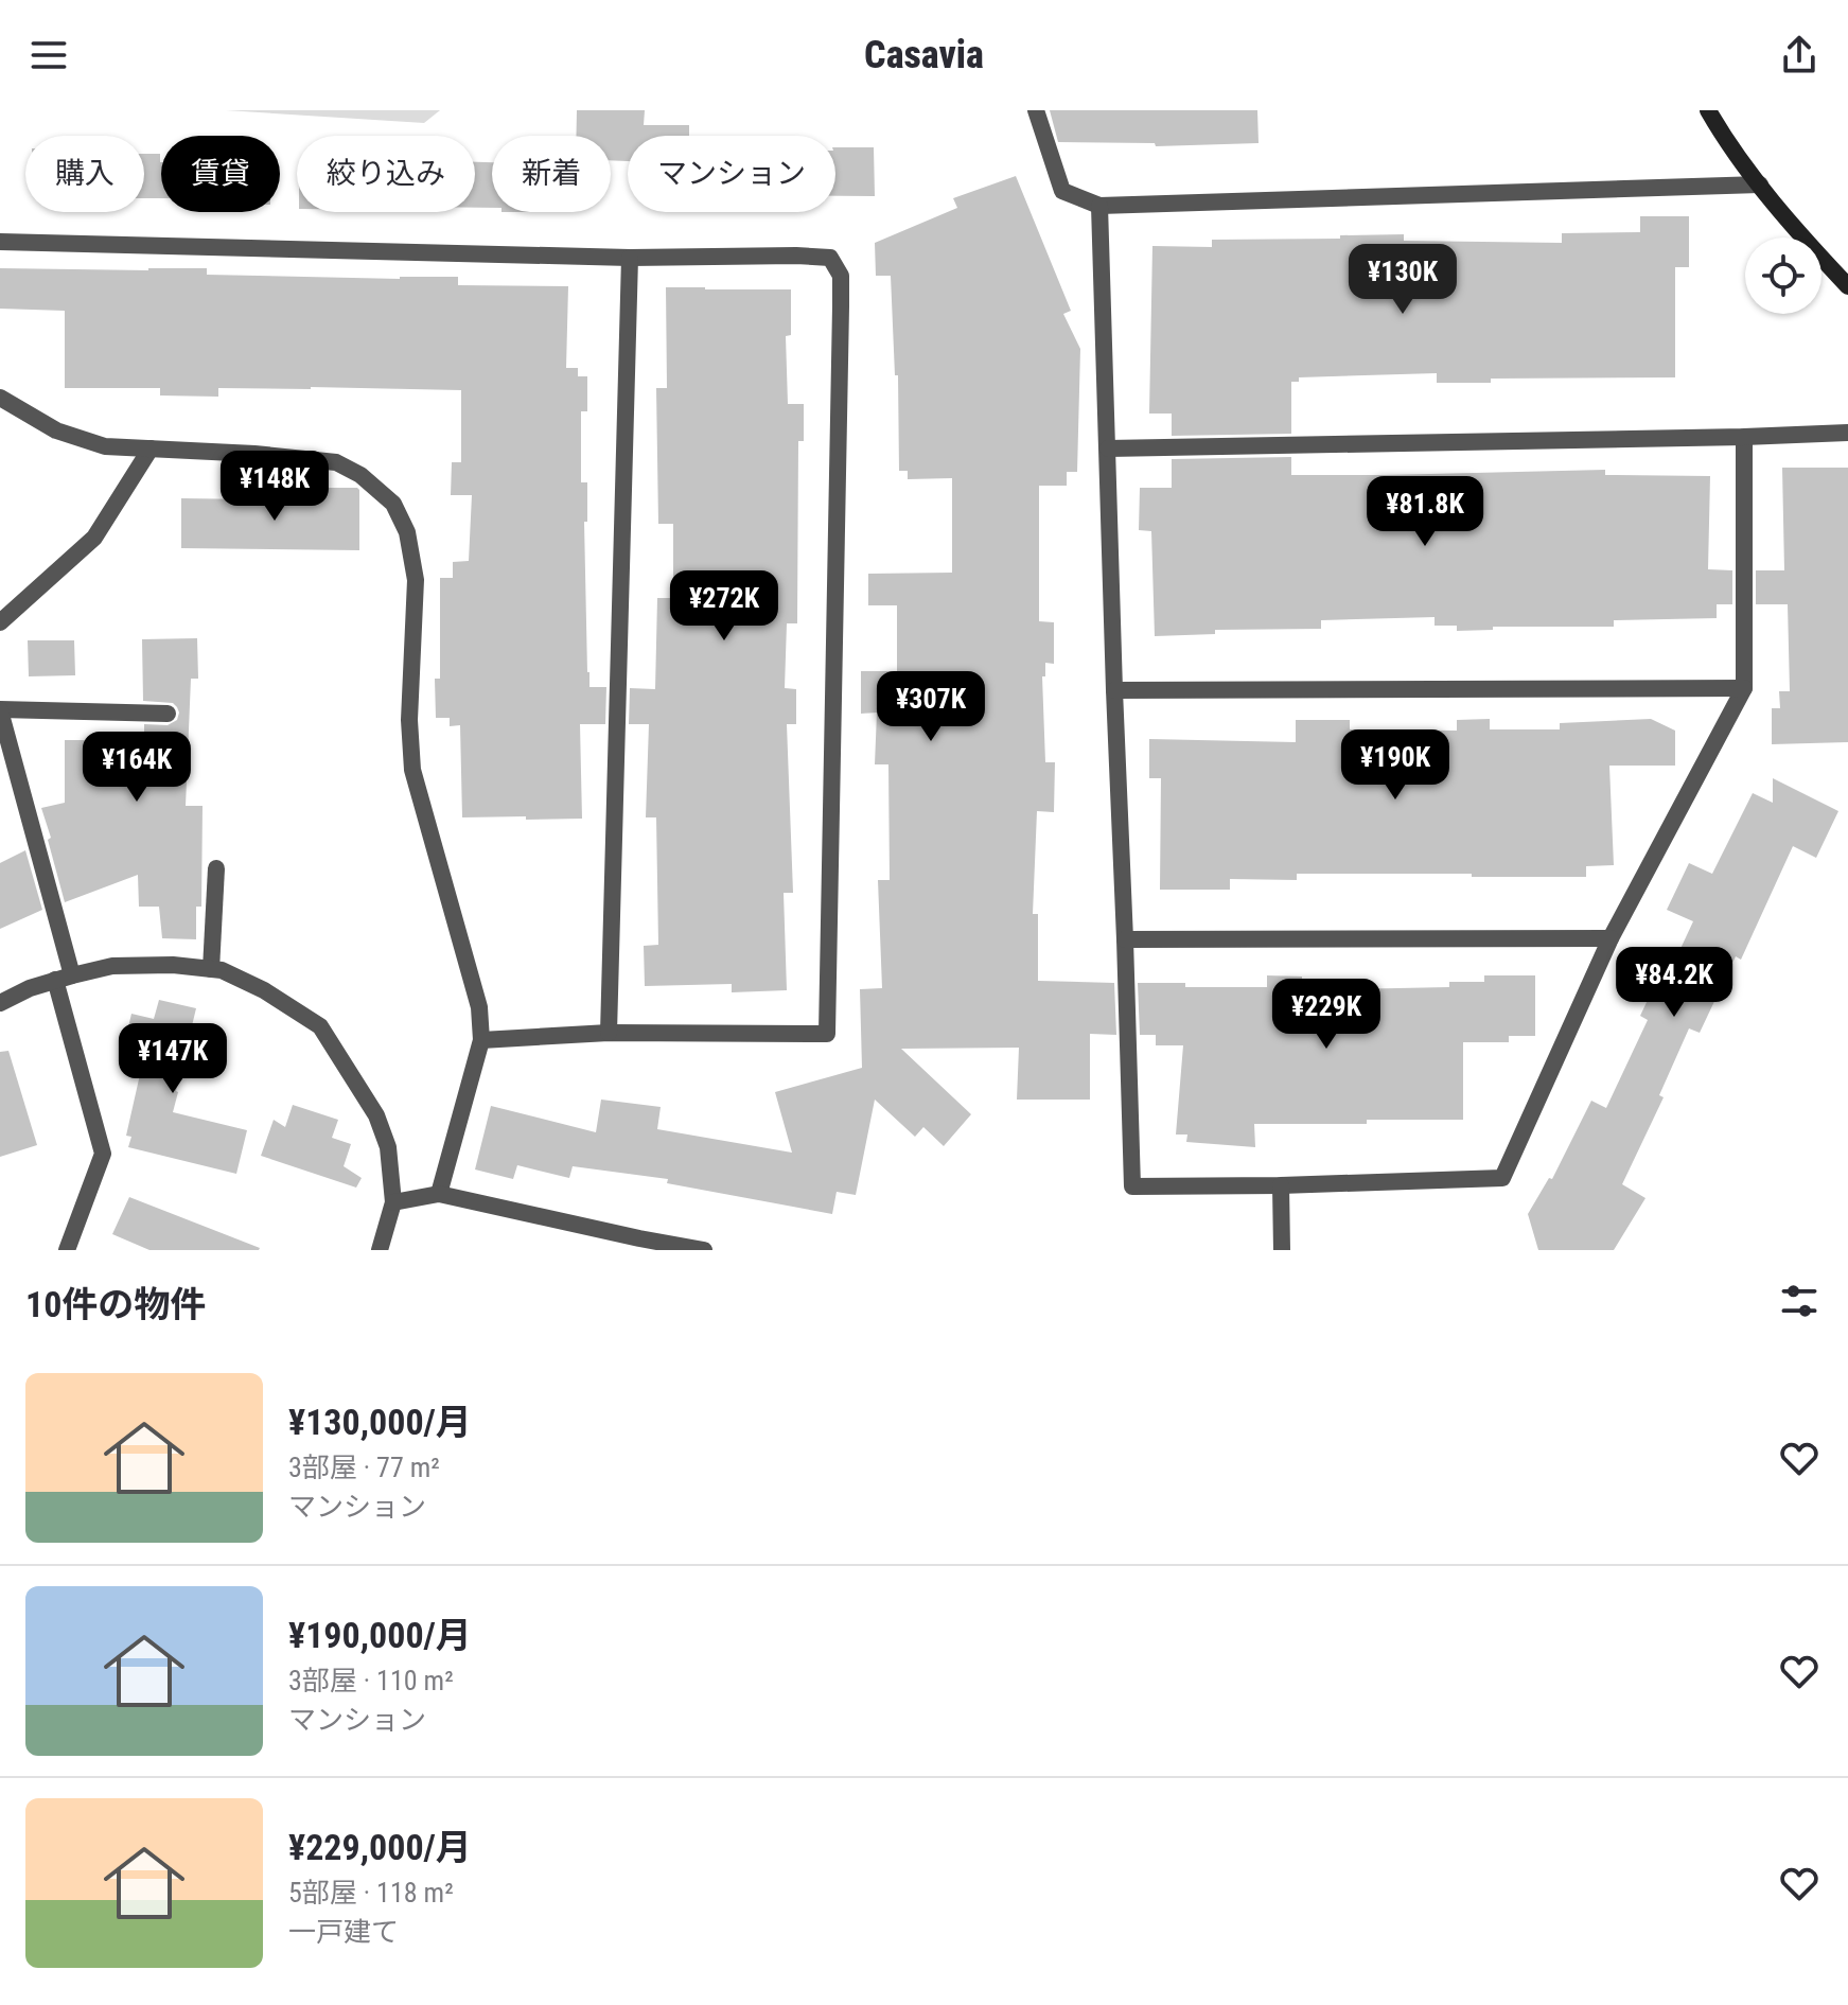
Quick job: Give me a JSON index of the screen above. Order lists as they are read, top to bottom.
{
  "page": {
    "header": "Casavia",
    "chip": [
      "購入",
      "賃貸",
      "絞り込み",
      "新着",
      "マンション"
    ],
    "price": [
      "¥130K",
      "¥148K",
      "¥81.8K",
      "¥272K",
      "¥307K",
      "¥190K",
      "¥164K",
      "¥84.2K",
      "¥229K",
      "¥147K"
    ],
    "heading": "10件の物件",
    "list": [
      {
        "name": "¥130,000/月",
        "note": "3部屋 · 77 m² · マンション"
      },
      {
        "name": "¥190,000/月",
        "note": "3部屋 · 110 m² · マンション"
      },
      {
        "name": "¥229,000/月",
        "note": "5部屋 · 118 m² · 一戸建て"
      }
    ]
  }
}
